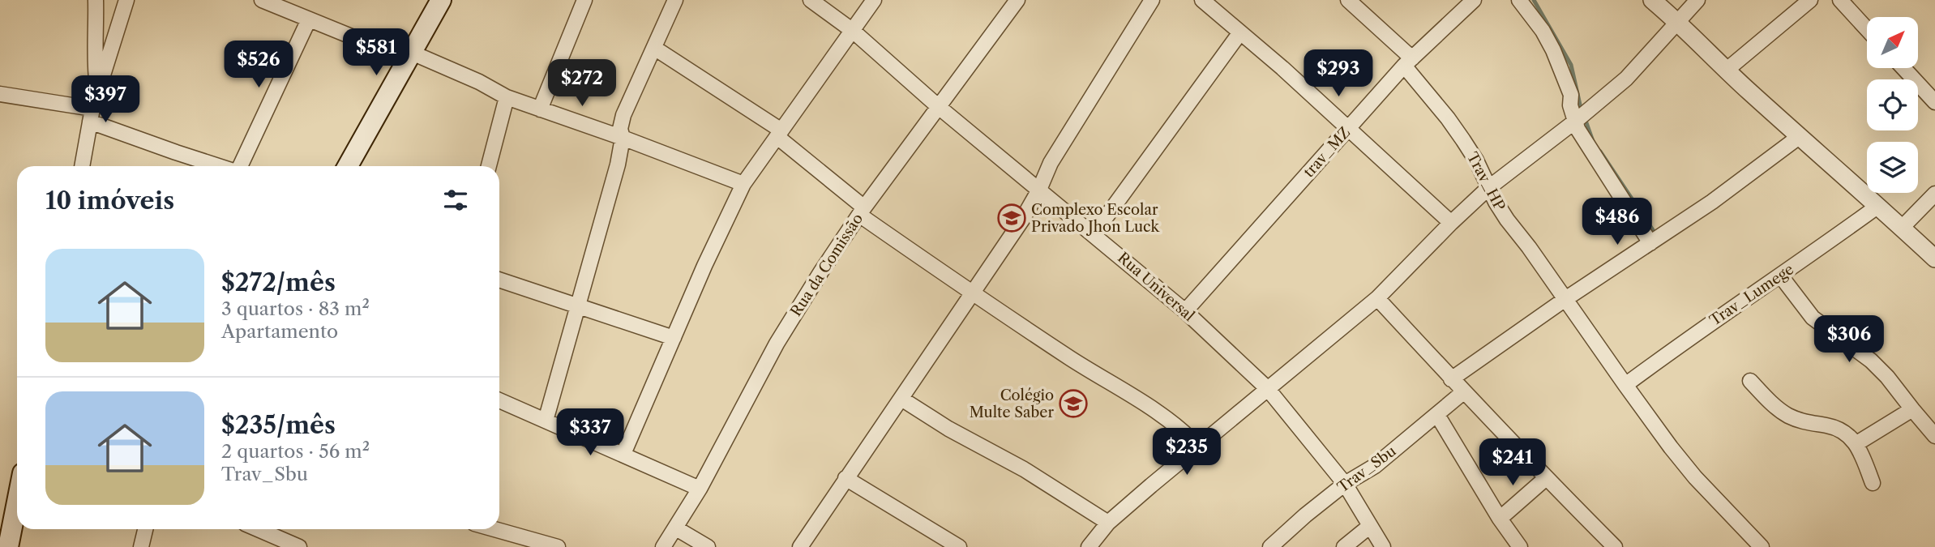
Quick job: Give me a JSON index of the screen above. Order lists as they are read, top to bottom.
{
  "streets": {
    "street": [
      "trav_MZ",
      "Trav_HP",
      "Rua da Comissão",
      "Rua Universal",
      "Trav_Lumege",
      "Trav_Sbu"
    ]
  },
  "crossings": [
    ["trav_MZ", "Trav_HP"],
    ["trav_MZ", "Rua Universal"],
    ["Trav_HP", "Trav_Lumege"],
    ["Rua da Comissão", "Rua Universal"],
    ["Rua Universal", "Trav_Sbu"]
  ],
  "places": {
    "school or university": ["Complexo Escolar Privado Jhon Luck", "Colégio Multe Saber"]
  },
  "north": "top right",
  "page": {
    "price": [
      "$581",
      "$526",
      "$293",
      "$272",
      "$397",
      "$486",
      "$306",
      "$337",
      "$235",
      "$241"
    ],
    "heading": "10 imóveis",
    "list": [
      {
        "name": "$272/mês",
        "note": "3 quartos · 83 m² · Apartamento"
      },
      {
        "name": "$235/mês",
        "note": "2 quartos · 56 m² · Trav_Sbu"
      }
    ]
  }
}
